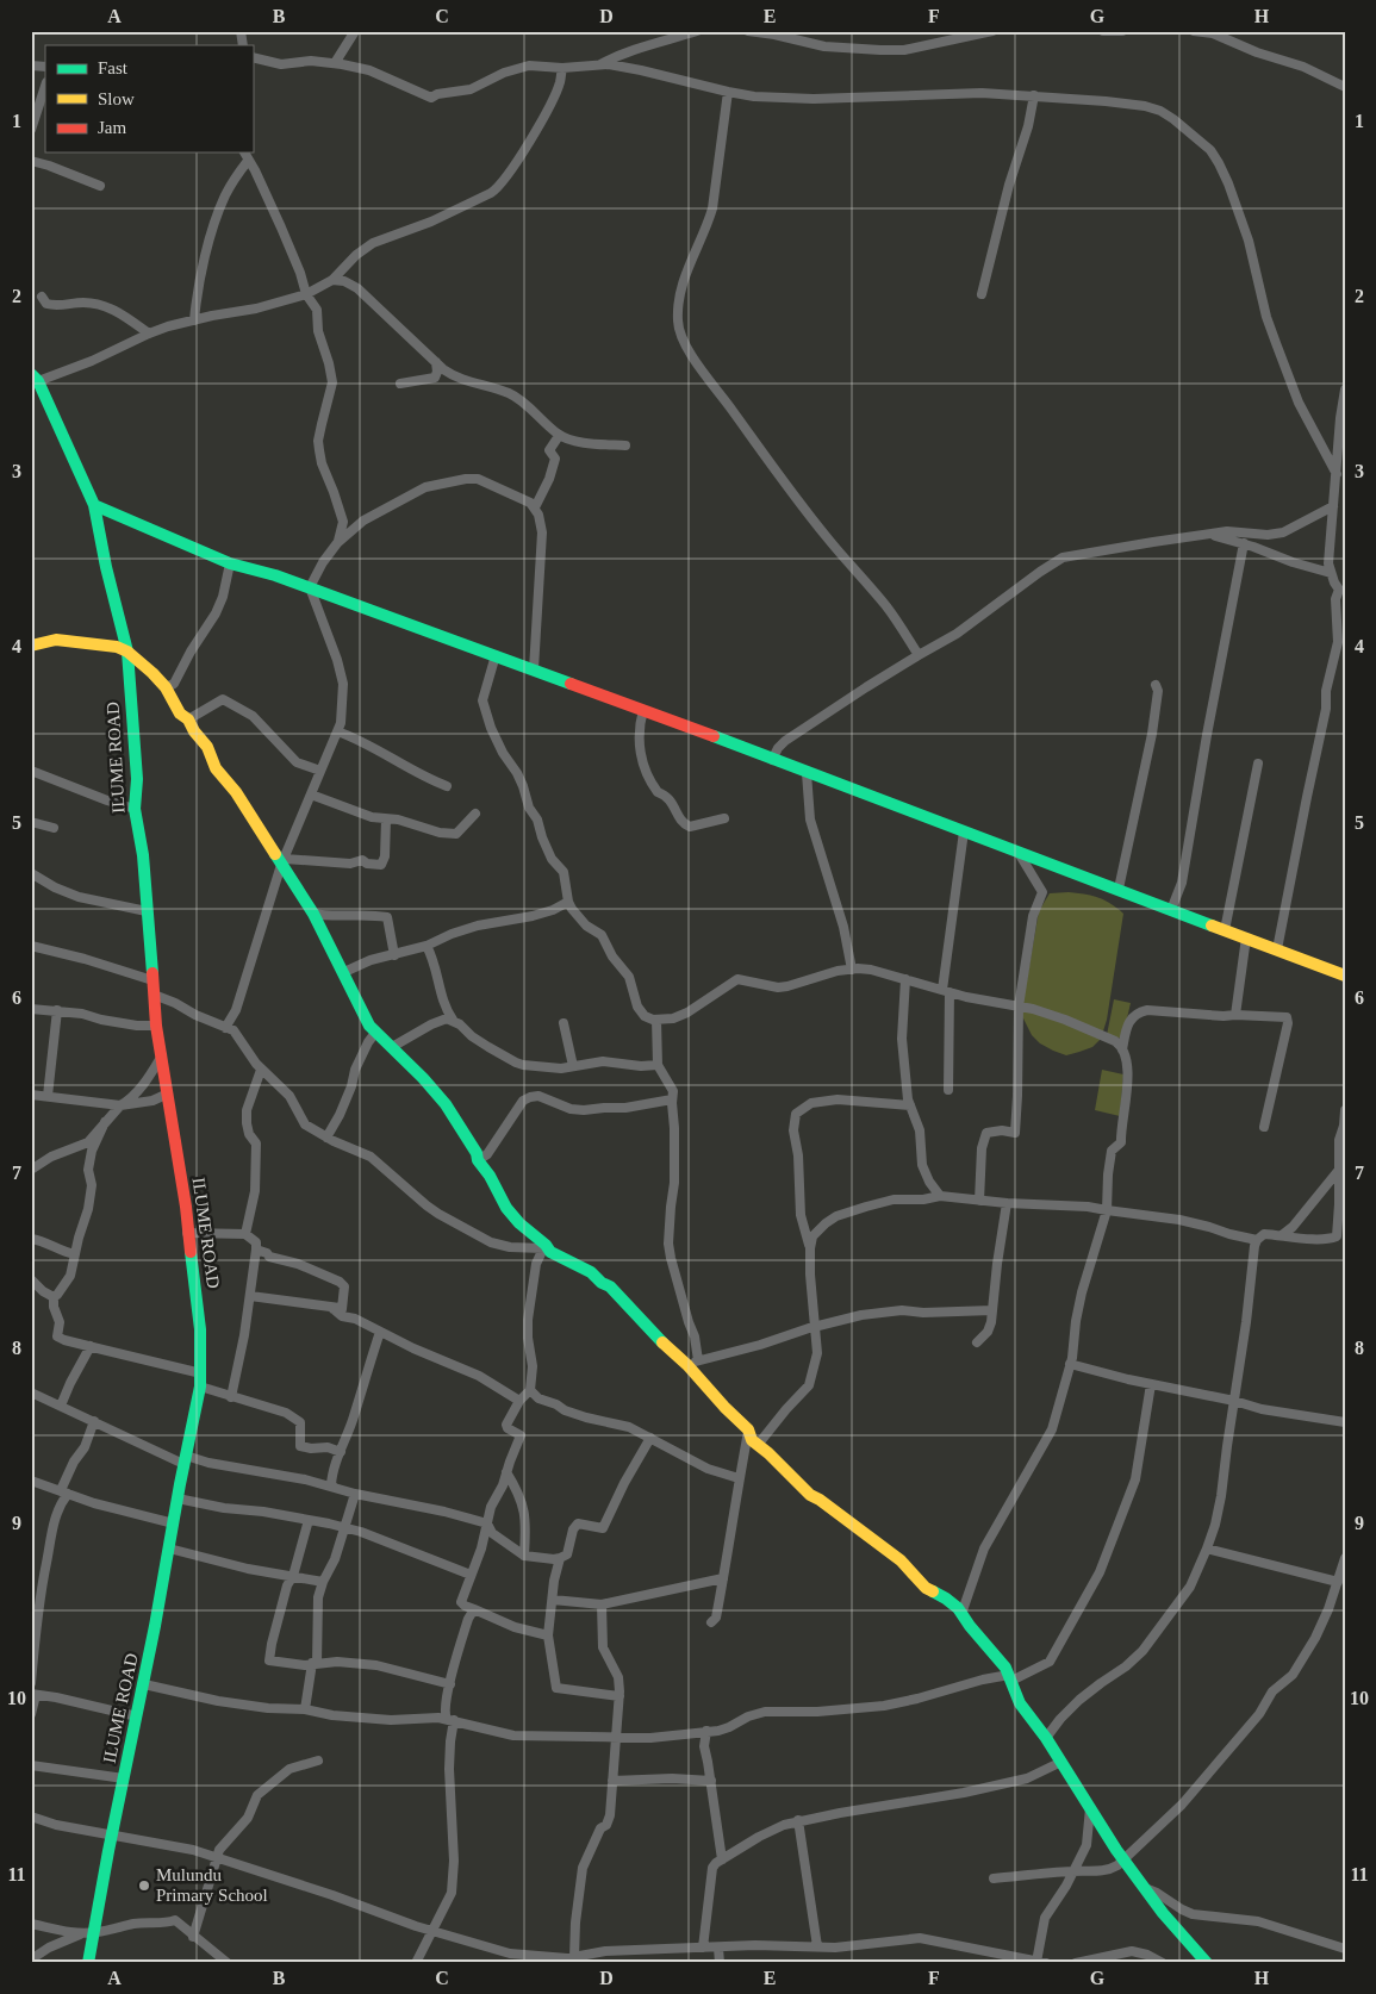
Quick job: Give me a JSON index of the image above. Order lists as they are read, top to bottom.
{
  "streets": {
    "street": ["ILUME ROAD"]
  },
  "places": ["Mulundu Primary School"],
  "legend": ["Fast", "Slow", "Jam"],
  "grid": {
    "columns": [
      "A",
      "B",
      "C",
      "D",
      "E",
      "F",
      "G",
      "H"
    ],
    "rows": [
      "1",
      "2",
      "3",
      "4",
      "5",
      "6",
      "7",
      "8",
      "9",
      "10",
      "11"
    ]
  }
}
